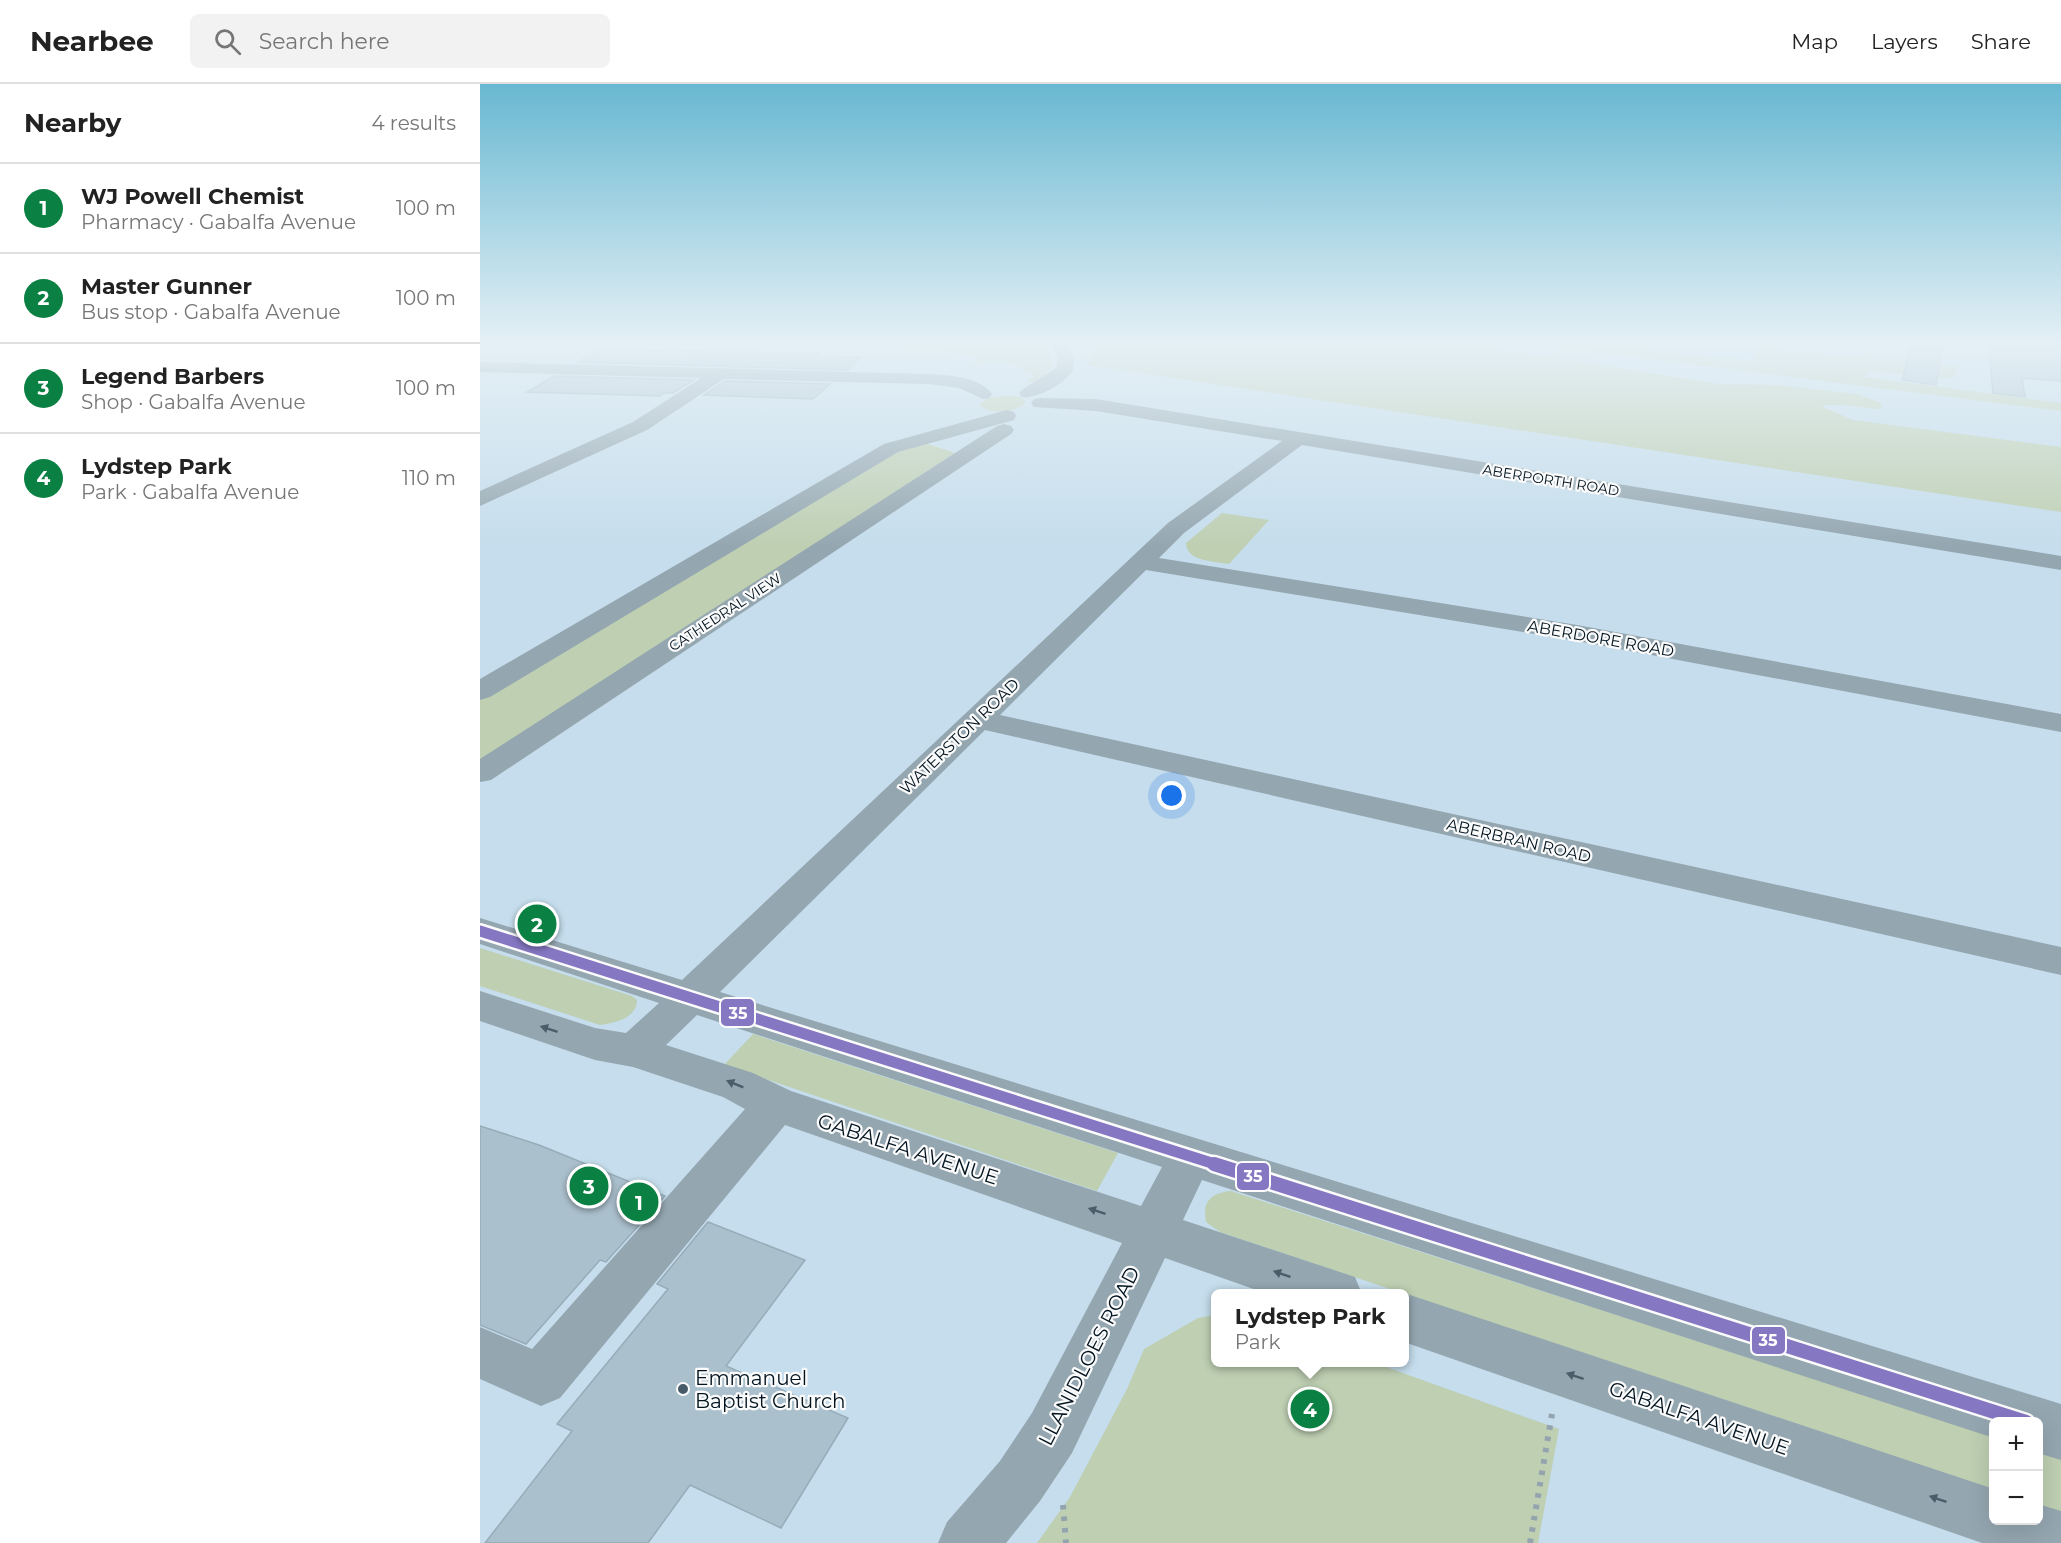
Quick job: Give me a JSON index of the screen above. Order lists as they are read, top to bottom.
{
  "streets": {
    "street": [
      "ABERPORTH ROAD",
      "CATHEDRAL VIEW",
      "ABERDORE ROAD",
      "WATERSTON ROAD",
      "ABERBRAN ROAD",
      "GABALFA AVENUE",
      "LLANIDLOES ROAD"
    ]
  },
  "crossings": [
    ["ABERPORTH ROAD", "WATERSTON ROAD"],
    ["ABERDORE ROAD", "WATERSTON ROAD"],
    ["WATERSTON ROAD", "ABERBRAN ROAD"],
    ["WATERSTON ROAD", "GABALFA AVENUE"],
    ["GABALFA AVENUE", "LLANIDLOES ROAD"]
  ],
  "places": ["Emmanuel Baptist Church"],
  "lines": ["transit line 35"],
  "page": {
    "header": "Nearbee",
    "search": "Search here",
    "nav": ["Map", "Layers", "Share"],
    "heading": ["Nearby", "4 results"],
    "list": [
      {
        "mark": "1",
        "name": "WJ Powell Chemist",
        "note": "Pharmacy · Gabalfa Avenue",
        "value": "100 m"
      },
      {
        "mark": "2",
        "name": "Master Gunner",
        "note": "Bus stop · Gabalfa Avenue",
        "value": "100 m"
      },
      {
        "mark": "3",
        "name": "Legend Barbers",
        "note": "Shop · Gabalfa Avenue",
        "value": "100 m"
      },
      {
        "mark": "4",
        "name": "Lydstep Park",
        "note": "Park · Gabalfa Avenue",
        "value": "110 m"
      }
    ],
    "pins": [
      "2",
      "3",
      "1",
      "4"
    ],
    "popup": ["Lydstep Park", "Park"],
    "map_buttons": ["+", "−"]
  }
}
